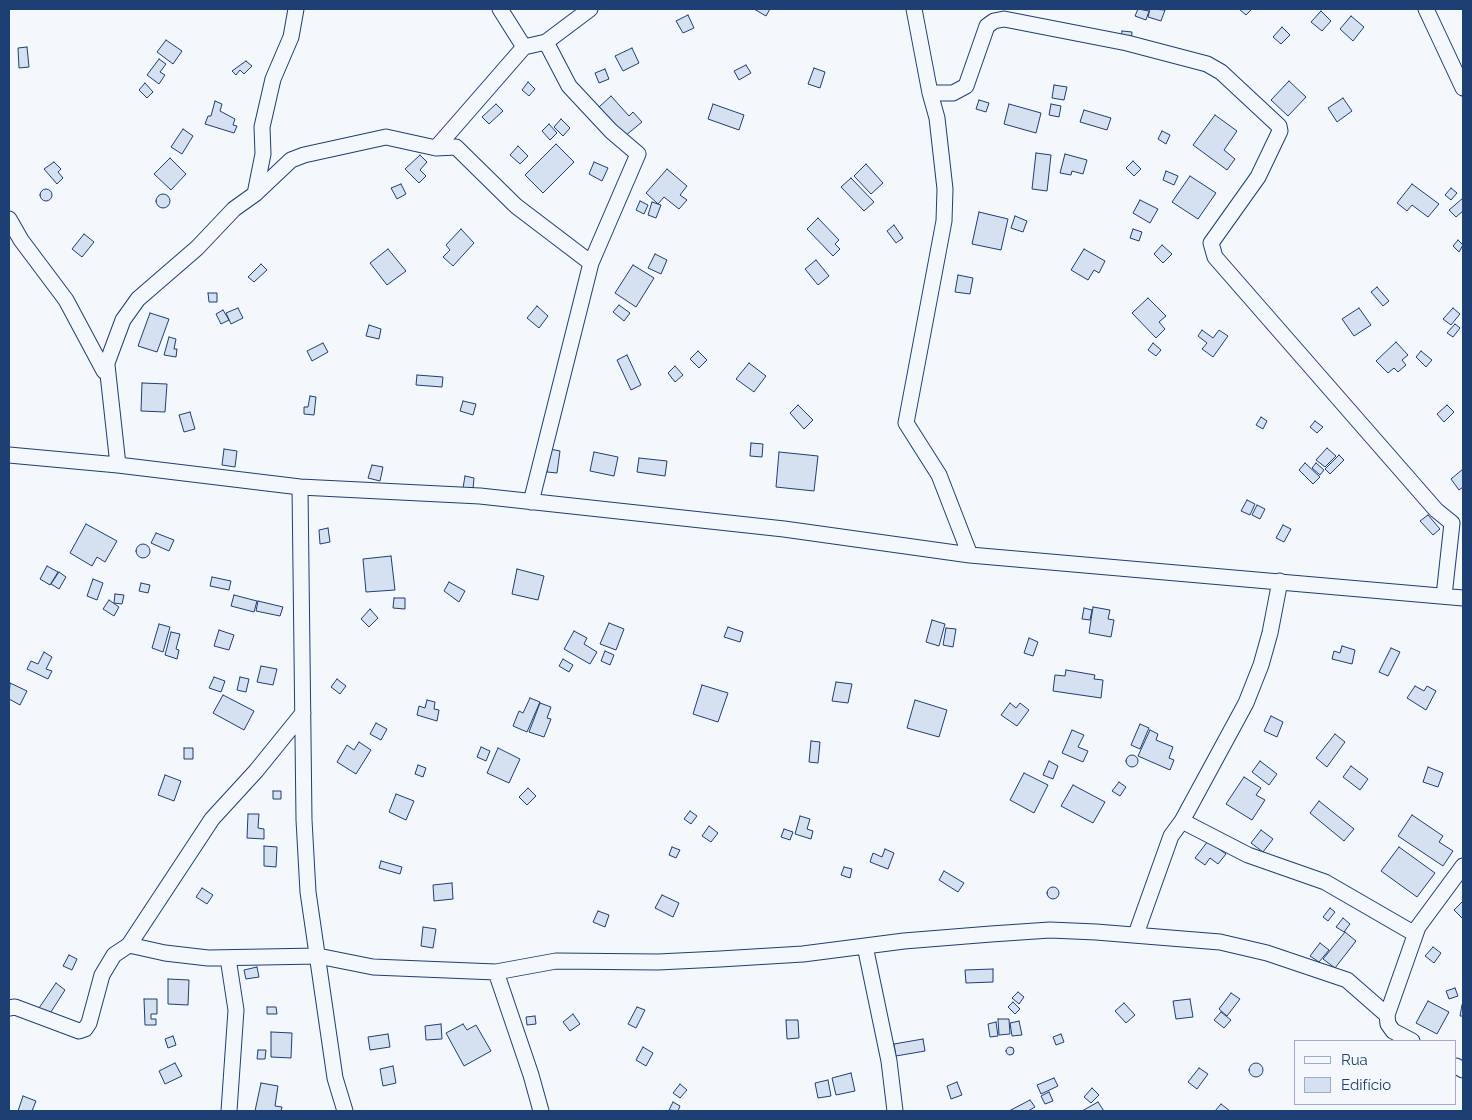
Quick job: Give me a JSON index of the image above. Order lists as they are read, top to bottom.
{
  "legend": ["Rua", "Edifício"]
}
